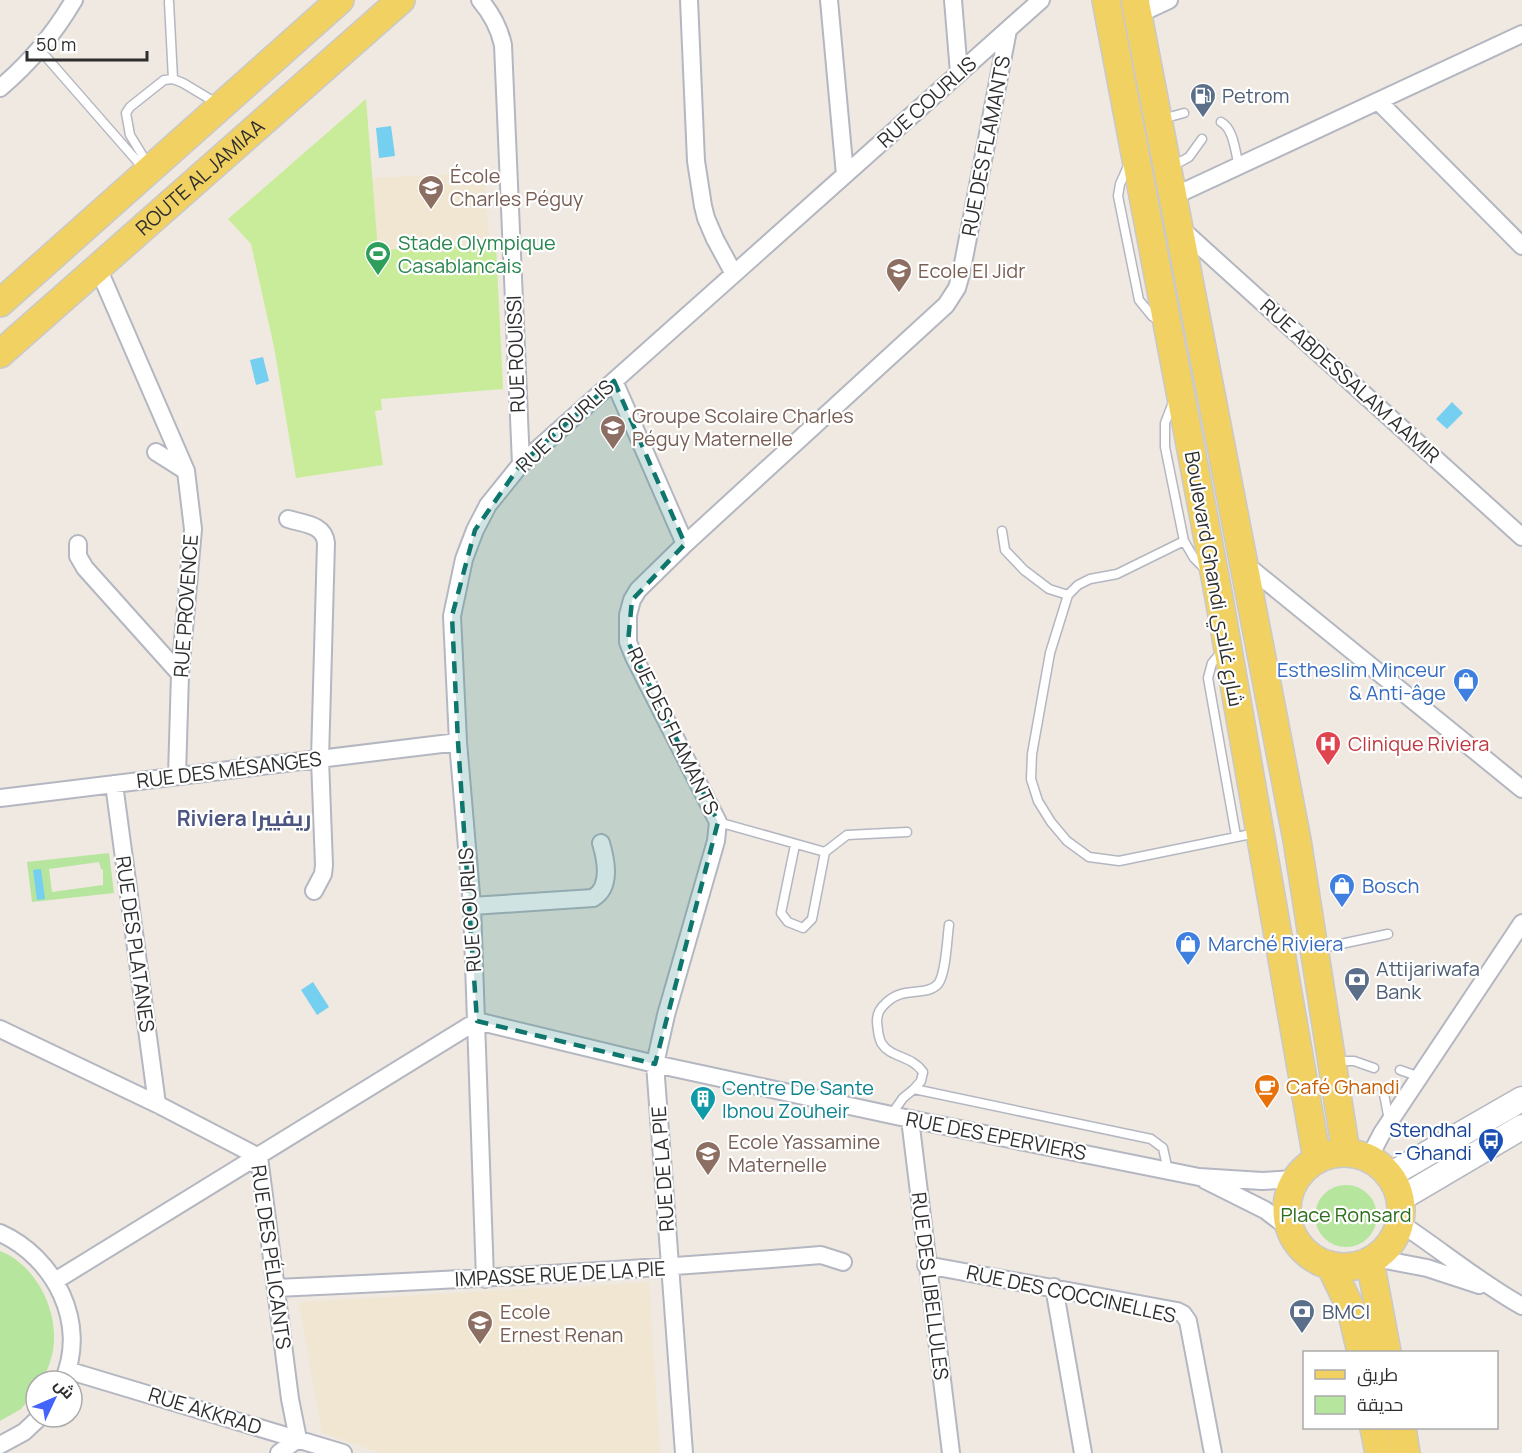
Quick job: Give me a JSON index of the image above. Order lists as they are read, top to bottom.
{
  "streets": {
    "main road": ["ROUTE AL JAMIAA", "Boulevard Ghandi شارع غاندي"],
    "street": [
      "RUE COURLIS",
      "RUE DES FLAMANTS",
      "RUE ROUISSI",
      "RUE ABDESSALAM AAMIR",
      "RUE PROVENCE",
      "RUE DES MÉSANGES",
      "RUE DES PLATANES",
      "RUE DES EPERVIERS",
      "RUE DE LA PIE",
      "RUE DES PÉLICANTS",
      "IMPASSE RUE DE LA PIE",
      "RUE DES LIBELLULES",
      "RUE DES COCCINELLES",
      "RUE AKKRAD"
    ]
  },
  "crossings": [
    ["RUE COURLIS", "RUE DES FLAMANTS"],
    ["RUE COURLIS", "RUE ROUISSI"],
    ["RUE COURLIS", "RUE DES MÉSANGES"],
    ["RUE COURLIS", "RUE DES EPERVIERS"],
    ["RUE COURLIS", "IMPASSE RUE DE LA PIE"],
    ["RUE DES FLAMANTS", "RUE DES EPERVIERS"],
    ["RUE DES FLAMANTS", "RUE DE LA PIE"],
    ["ROUTE AL JAMIAA", "RUE PROVENCE"],
    ["RUE ABDESSALAM AAMIR", "Boulevard Ghandi شارع غاندي"],
    ["Boulevard Ghandi شارع غاندي", "RUE DES EPERVIERS"],
    ["RUE PROVENCE", "RUE DES MÉSANGES"],
    ["RUE DES MÉSANGES", "RUE DES PLATANES"],
    ["RUE DES PLATANES", "RUE DES PÉLICANTS"],
    ["RUE DES EPERVIERS", "RUE DE LA PIE"],
    ["RUE DES EPERVIERS", "RUE DES LIBELLULES"],
    ["RUE DE LA PIE", "IMPASSE RUE DE LA PIE"],
    ["RUE DES PÉLICANTS", "IMPASSE RUE DE LA PIE"],
    ["RUE DES PÉLICANTS", "RUE AKKRAD"],
    ["RUE DES LIBELLULES", "RUE DES COCCINELLES"]
  ],
  "districts": ["Riviera ريفييرا"],
  "parks": ["Place Ronsard"],
  "places": {
    "fuel station": ["Petrom"],
    "school or university": [
      "École Charles Péguy",
      "Ecole El Jidr",
      "Groupe Scolaire Charles Péguy Maternelle",
      "Ecole Yassamine Maternelle",
      "Ecole Ernest Renan"
    ],
    "sports": ["Stade Olympique Casablancais"],
    "shop": ["Estheslim Minceur & Anti-âge", "Bosch", "Marché Riviera"],
    "hospital": ["Clinique Riviera"],
    "bank": ["Attijariwafa Bank", "BMCI"],
    "cafe": ["Café Ghandi"],
    "building": ["Centre De Sante Ibnou Zouheir"],
    "bus stop": ["Stendhal - Ghandi"]
  },
  "legend": ["طريق", "حديقة"],
  "scale_bar": "50 m",
  "north": "top right"
}
